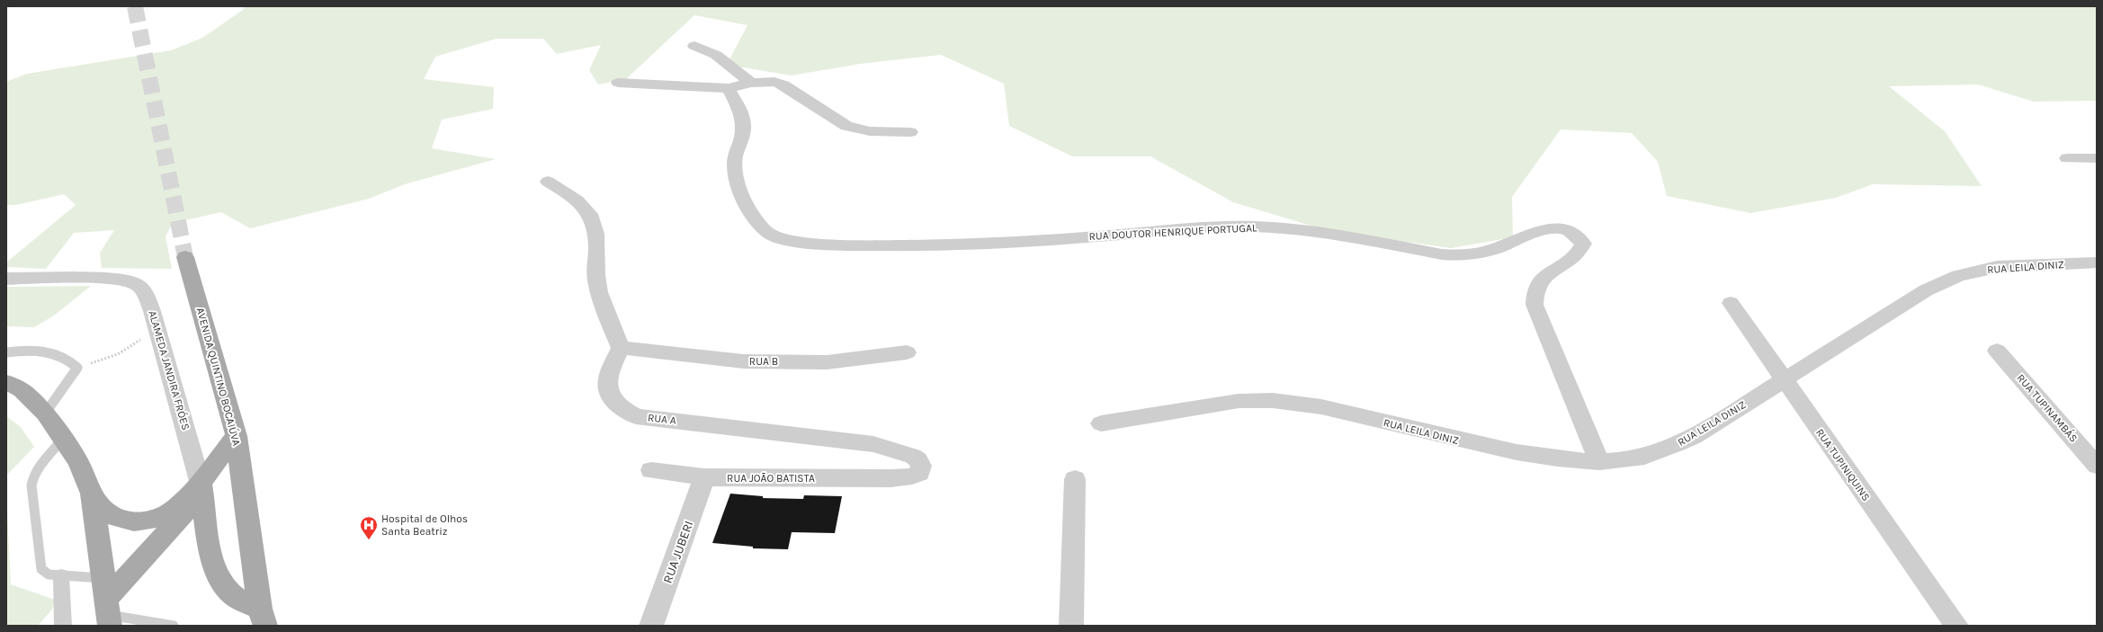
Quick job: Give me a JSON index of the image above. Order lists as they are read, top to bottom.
{
  "streets": {
    "main road": ["AVENIDA QUINTINO BOCAIÚVA"],
    "street": [
      "RUA DOUTOR HENRIQUE PORTUGAL",
      "RUA LEILA DINIZ",
      "RUA B",
      "ALAMEDA JANDIRA FRÓES",
      "RUA TUPINAMBÁS",
      "RUA A",
      "RUA TUPINIQUINS",
      "RUA JOÃO BATISTA",
      "RUA JUBERI"
    ]
  },
  "crossings": [
    ["RUA DOUTOR HENRIQUE PORTUGAL", "RUA LEILA DINIZ"],
    ["RUA LEILA DINIZ", "RUA TUPINIQUINS"],
    ["RUA B", "RUA A"],
    ["RUA A", "RUA JOÃO BATISTA"],
    ["RUA JOÃO BATISTA", "RUA JUBERI"]
  ],
  "places": {
    "hospital": ["Hospital de Olhos Santa Beatriz"]
  }
}
